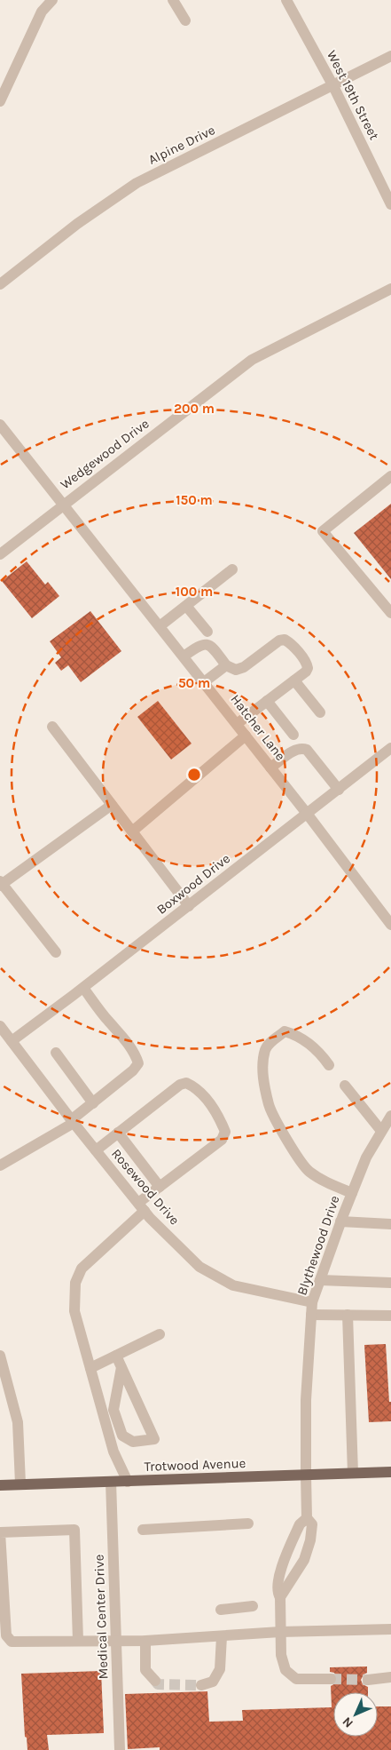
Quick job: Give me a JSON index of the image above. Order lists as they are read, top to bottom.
{
  "streets": {
    "main road": ["Trotwood Avenue"],
    "street": [
      "West 19th Street",
      "Alpine Drive",
      "Wedgewood Drive",
      "Hatcher Lane",
      "Boxwood Drive",
      "Rosewood Drive",
      "Blythewood Drive",
      "Medical Center Drive"
    ]
  },
  "crossings": [
    ["West 19th Street", "Alpine Drive"],
    ["Wedgewood Drive", "Hatcher Lane"],
    ["Hatcher Lane", "Boxwood Drive"],
    ["Boxwood Drive", "Rosewood Drive"],
    ["Rosewood Drive", "Blythewood Drive"],
    ["Blythewood Drive", "Trotwood Avenue"],
    ["Trotwood Avenue", "Medical Center Drive"]
  ],
  "north": "bottom left",
  "rings": [
    "200 m",
    "150 m",
    "100 m",
    "50 m"
  ]
}
